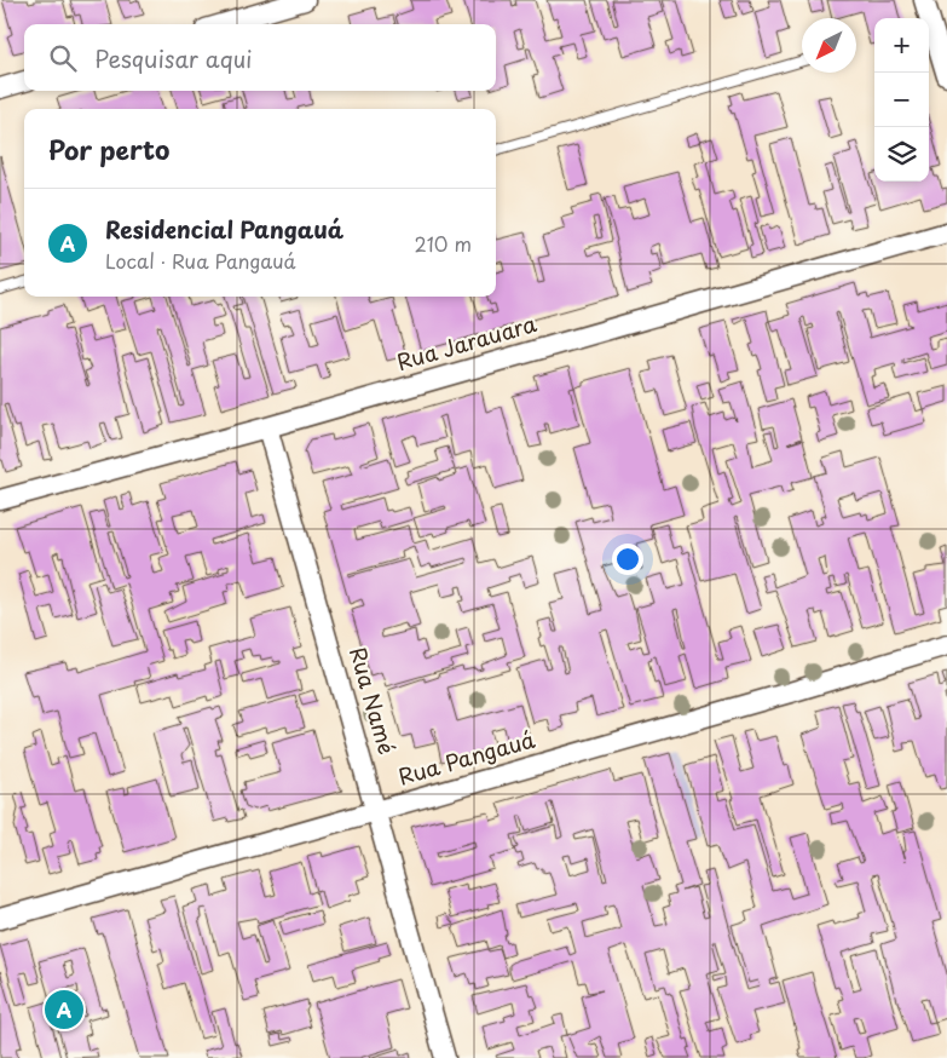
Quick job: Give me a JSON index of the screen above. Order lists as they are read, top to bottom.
{
  "streets": {
    "street": ["Rua Jarauara", "Rua Namé", "Rua Pangauá"]
  },
  "crossings": [
    ["Rua Jarauara", "Rua Namé"],
    ["Rua Namé", "Rua Pangauá"]
  ],
  "north": "bottom left",
  "page": {
    "map_buttons": ["+", "−"],
    "search": "Pesquisar aqui",
    "heading": "Por perto",
    "list": [
      {
        "mark": "A",
        "name": "Residencial Pangauá",
        "note": "Local · Rua Pangauá",
        "value": "210 m"
      }
    ],
    "pins": "A"
  }
}
